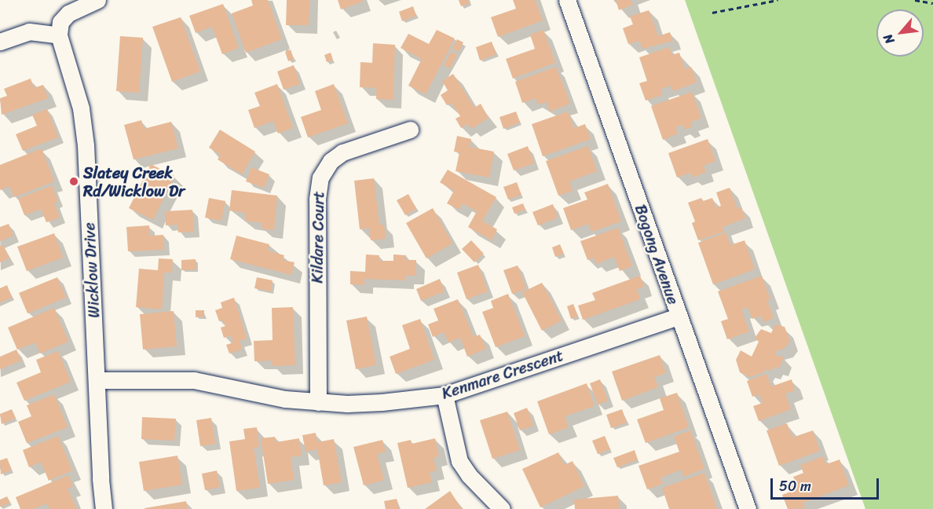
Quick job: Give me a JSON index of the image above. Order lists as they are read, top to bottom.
{
  "streets": {
    "street": [
      "Kildare Court",
      "Bogong Avenue",
      "Wicklow Drive",
      "Kenmare Crescent"
    ]
  },
  "crossings": [
    ["Kildare Court", "Kenmare Crescent"],
    ["Bogong Avenue", "Kenmare Crescent"],
    ["Wicklow Drive", "Kenmare Crescent"]
  ],
  "places": ["Slatey Creek Rd/Wicklow Dr"],
  "scale_bar": "50 m",
  "north": "bottom left"
}
